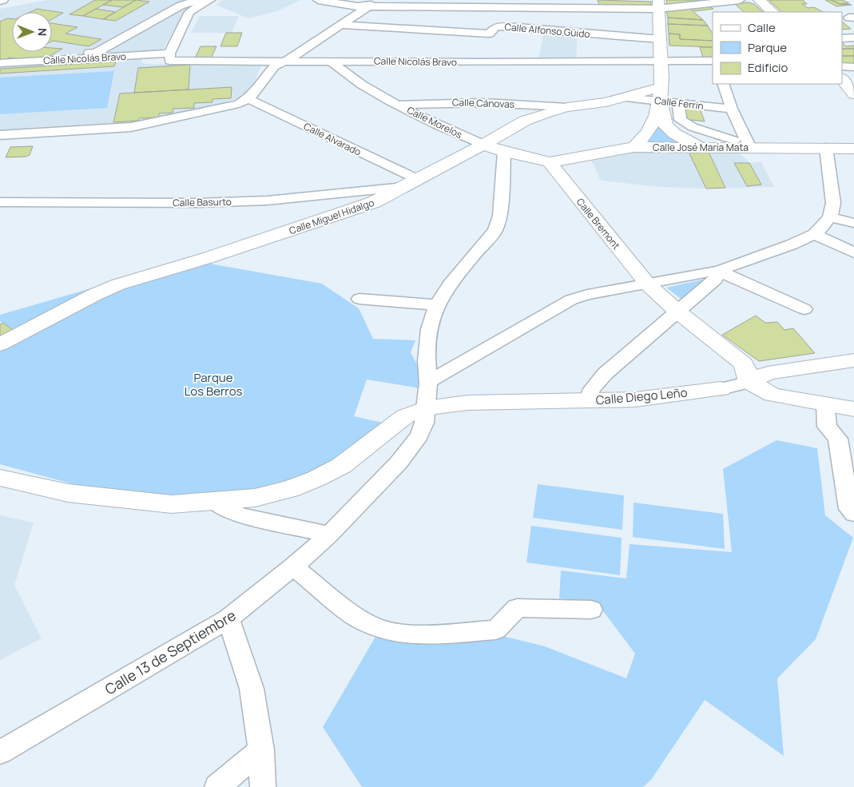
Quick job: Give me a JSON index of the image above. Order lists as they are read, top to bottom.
{
  "streets": {
    "main road": [
      "Calle Morelos",
      "Calle José María Mata",
      "Calle Miguel Hidalgo",
      "Calle Bremont",
      "Calle Diego Leño"
    ],
    "street": [
      "Calle Alfonso Güido",
      "Calle Nicolás Bravo",
      "Calle Cánovas",
      "Calle Ferrín",
      "Calle Alvarado",
      "Calle Basurto",
      "Calle 13 de Septiembre"
    ]
  },
  "crossings": [
    ["Calle Alfonso Güido", "Calle Nicolás Bravo"],
    ["Calle Nicolás Bravo", "Calle Morelos"],
    ["Calle Cánovas", "Calle Morelos"],
    ["Calle Cánovas", "Calle Miguel Hidalgo"],
    ["Calle Ferrín", "Calle Miguel Hidalgo"],
    ["Calle Morelos", "Calle José María Mata"],
    ["Calle Morelos", "Calle Miguel Hidalgo"],
    ["Calle Morelos", "Calle Bremont"],
    ["Calle Morelos", "Calle 13 de Septiembre"],
    ["Calle Alvarado", "Calle Basurto"],
    ["Calle Alvarado", "Calle Miguel Hidalgo"],
    ["Calle José María Mata", "Calle Bremont"],
    ["Calle Basurto", "Calle Miguel Hidalgo"],
    ["Calle Bremont", "Calle Diego Leño"],
    ["Calle Diego Leño", "Calle 13 de Septiembre"]
  ],
  "parks": ["Parque Los Berros"],
  "legend": ["Calle", "Parque", "Edificio"],
  "north": "right"
}
